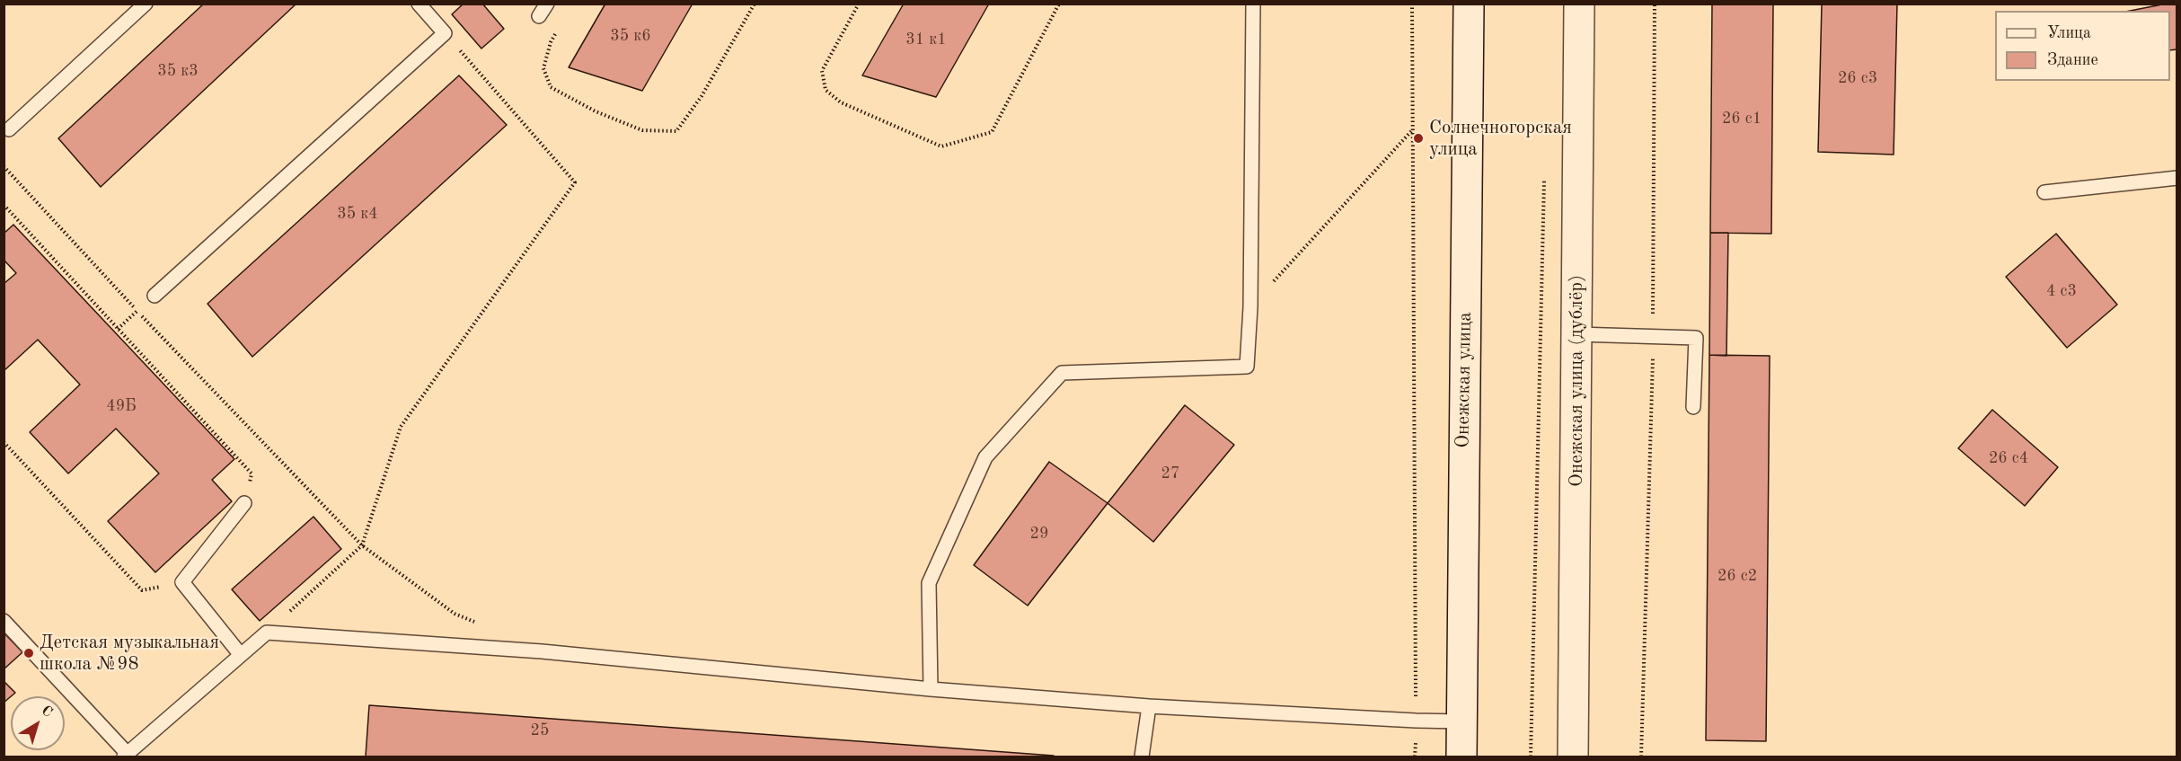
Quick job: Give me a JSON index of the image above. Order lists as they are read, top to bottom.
{
  "streets": {
    "main road": ["Онежская улица", "Онежская улица (дублёр)"]
  },
  "places": ["Солнечногорская улица", "Детская музыкальная школа №98"],
  "house_numbers": [
    "35 к6",
    "31 к1",
    "35 к3",
    "26 с3",
    "26 с1",
    "35 к4",
    "4 с3",
    "49Б",
    "26 с4",
    "27",
    "29",
    "26 с2",
    "25"
  ],
  "legend": ["Улица", "Здание"],
  "north": "top right"
}
